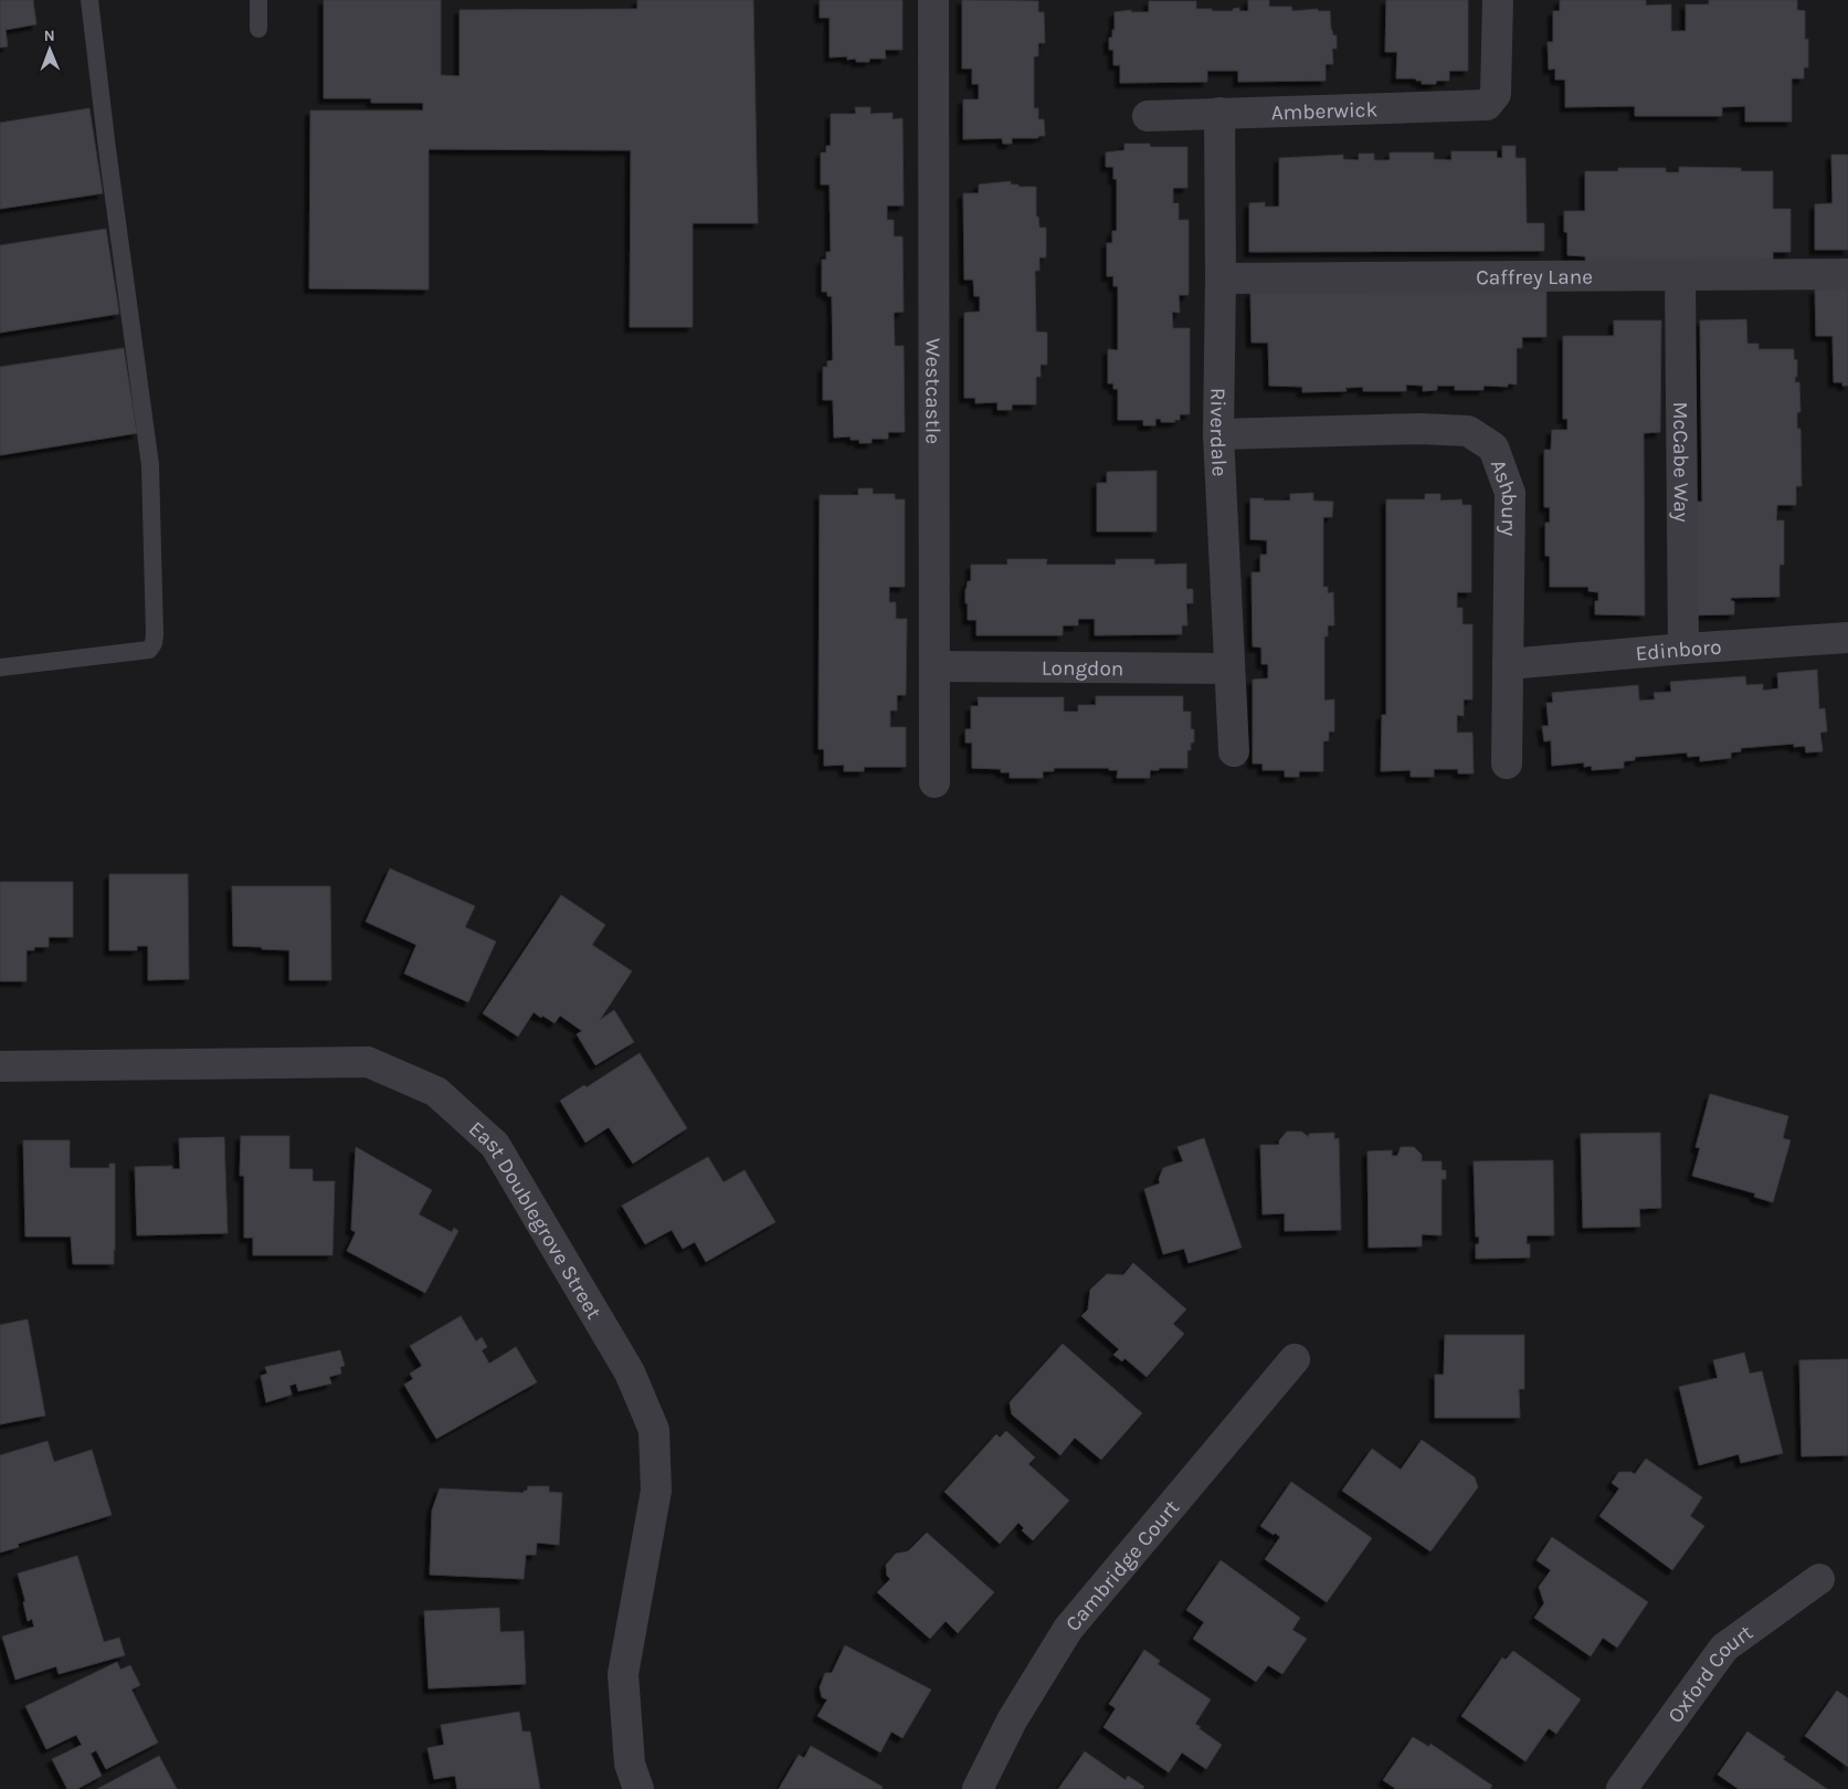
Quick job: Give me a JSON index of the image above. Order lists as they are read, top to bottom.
{
  "streets": {
    "street": [
      "Amberwick",
      "Caffrey Lane",
      "Westcastle",
      "Riverdale",
      "McCabe Way",
      "Ashbury",
      "Edinboro",
      "Longdon",
      "East Doublegrove Street",
      "Cambridge Court",
      "Oxford Court"
    ]
  },
  "crossings": [
    ["Amberwick", "Riverdale"],
    ["Caffrey Lane", "Riverdale"],
    ["Caffrey Lane", "McCabe Way"],
    ["Westcastle", "Longdon"],
    ["Riverdale", "Ashbury"],
    ["Riverdale", "Longdon"],
    ["McCabe Way", "Edinboro"],
    ["Ashbury", "Edinboro"]
  ],
  "north": "top"
}
